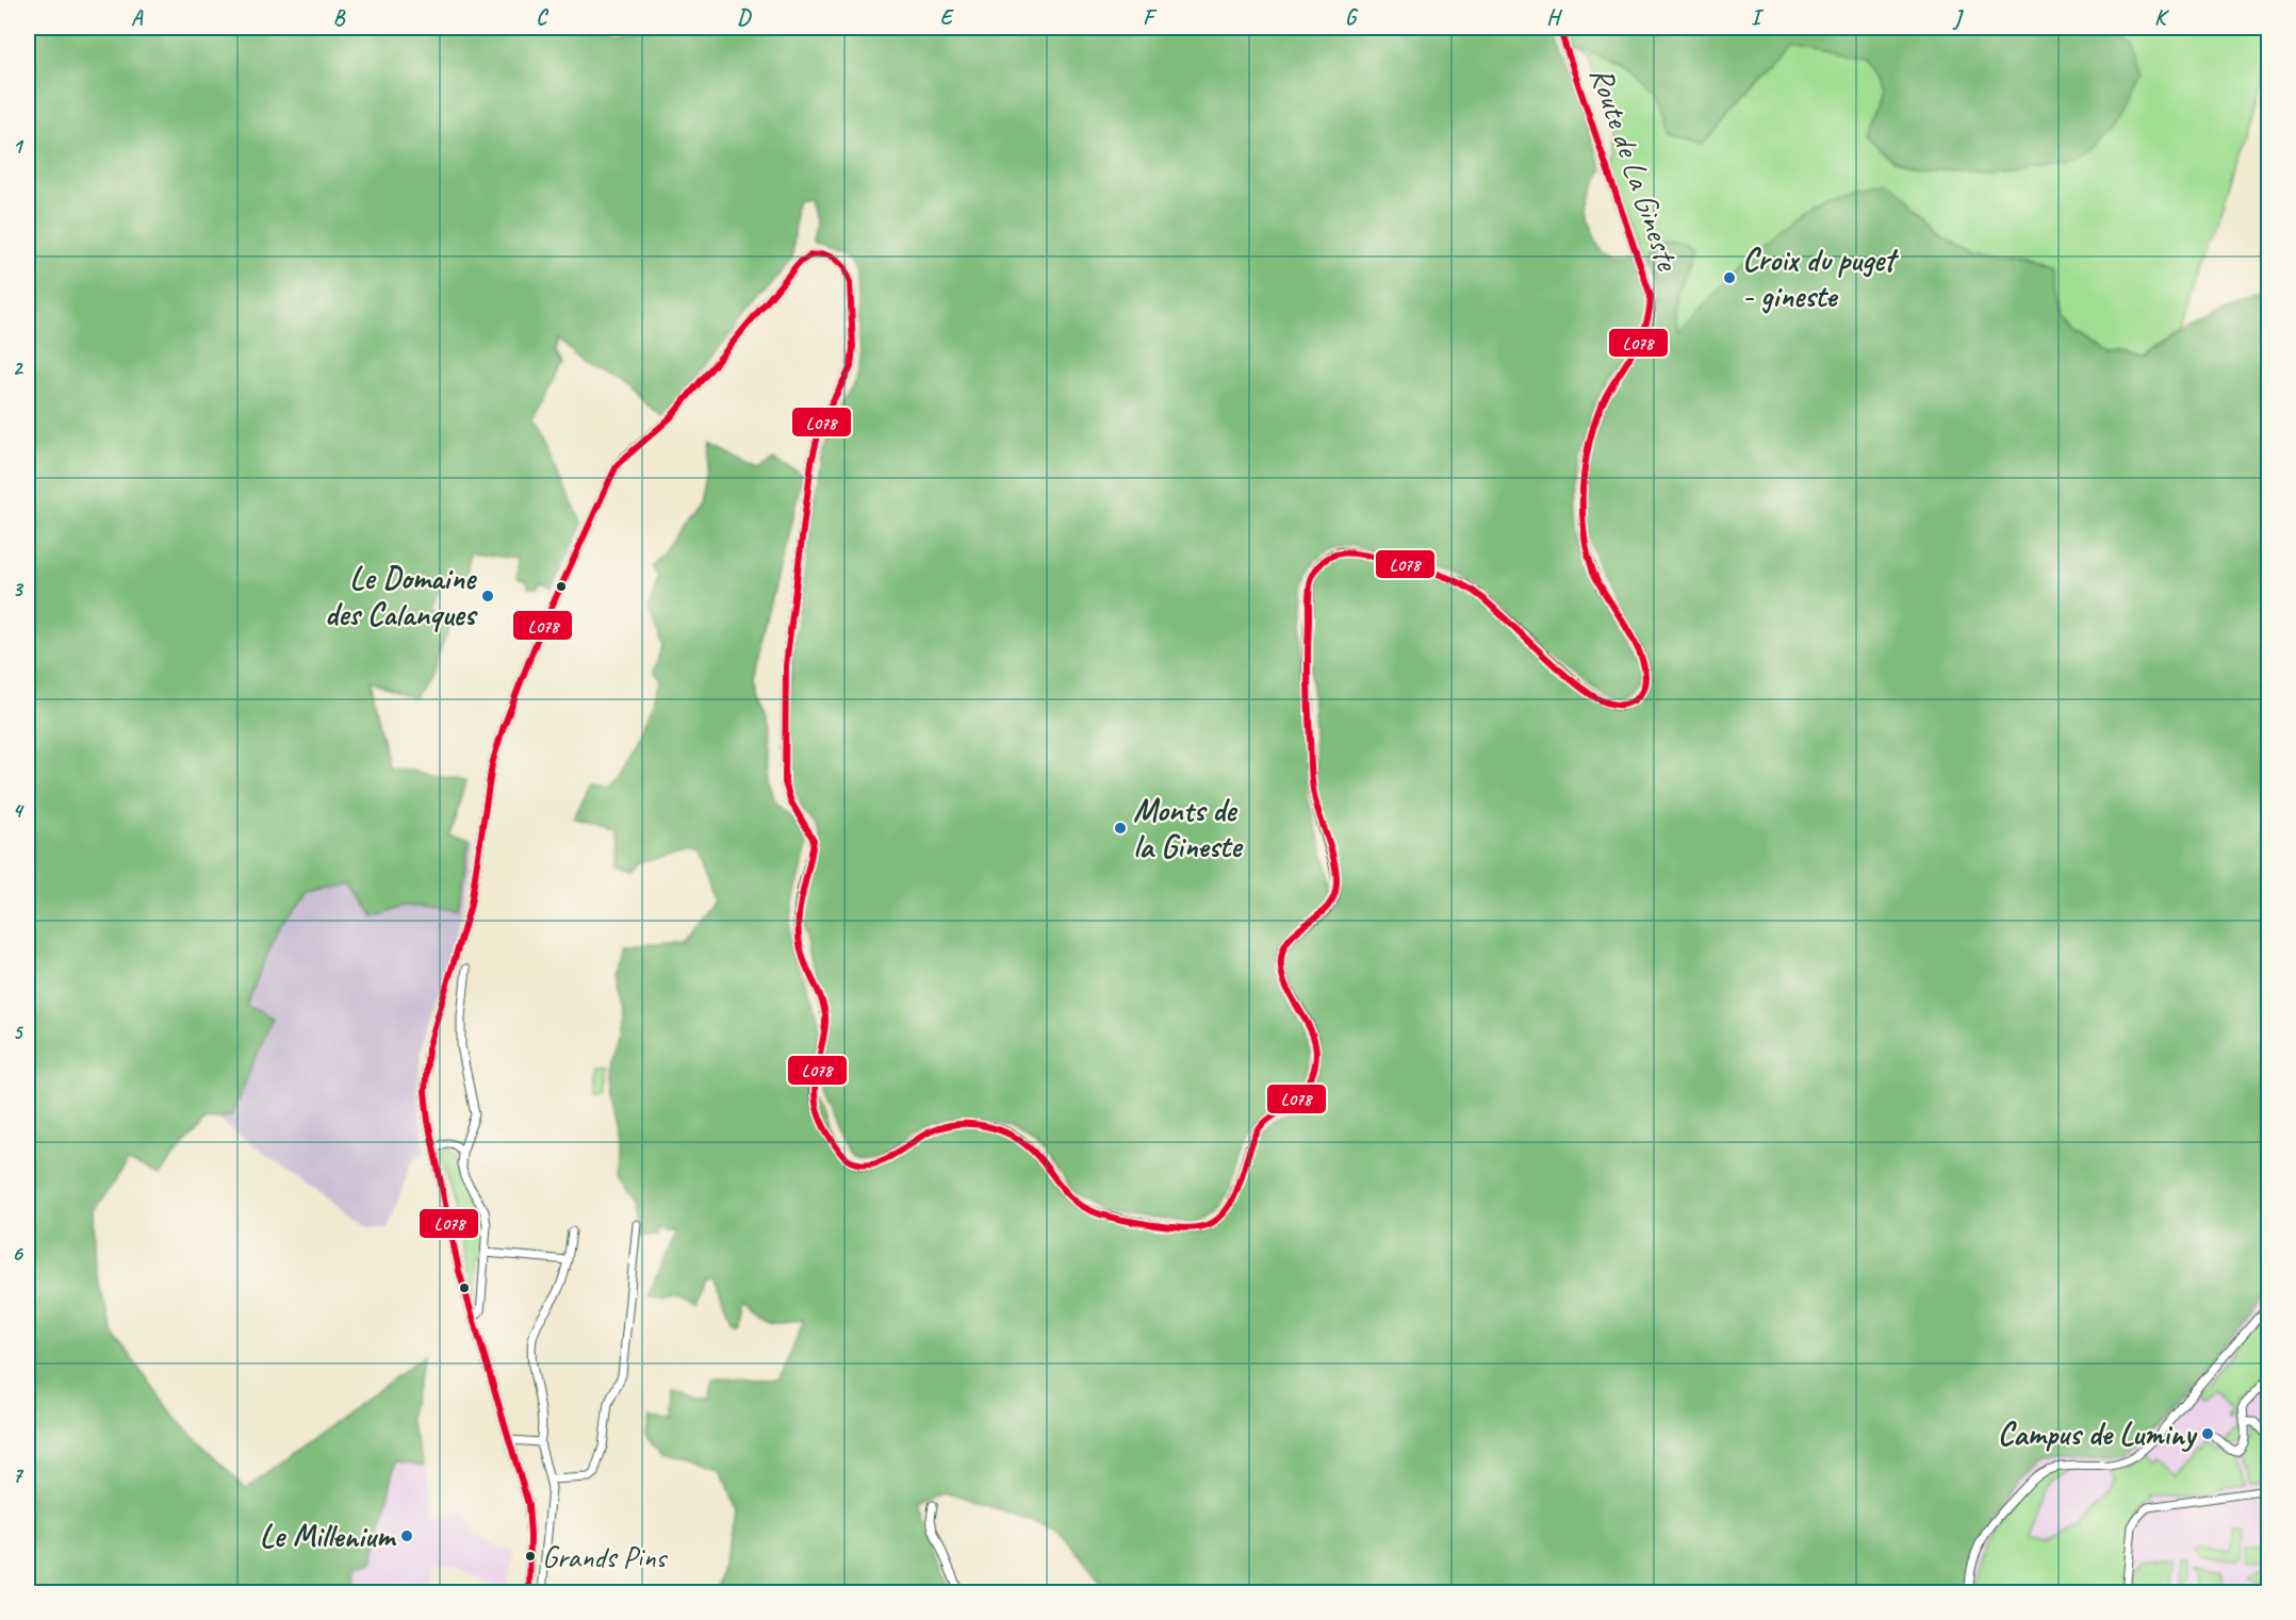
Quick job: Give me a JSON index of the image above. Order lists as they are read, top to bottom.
{
  "streets": {
    "main road": ["Route de La Gineste"]
  },
  "places": [
    "Croix du puget - gineste",
    "Le Domaine des Calanques",
    "Monts de la Gineste",
    "Campus de Luminy",
    "Le Millenium",
    "Grands Pins"
  ],
  "lines": ["transit line L078"],
  "grid": {
    "columns": [
      "A",
      "B",
      "C",
      "D",
      "E",
      "F",
      "G",
      "H",
      "I",
      "J",
      "K"
    ],
    "rows": [
      "1",
      "2",
      "3",
      "4",
      "5",
      "6",
      "7"
    ]
  }
}
